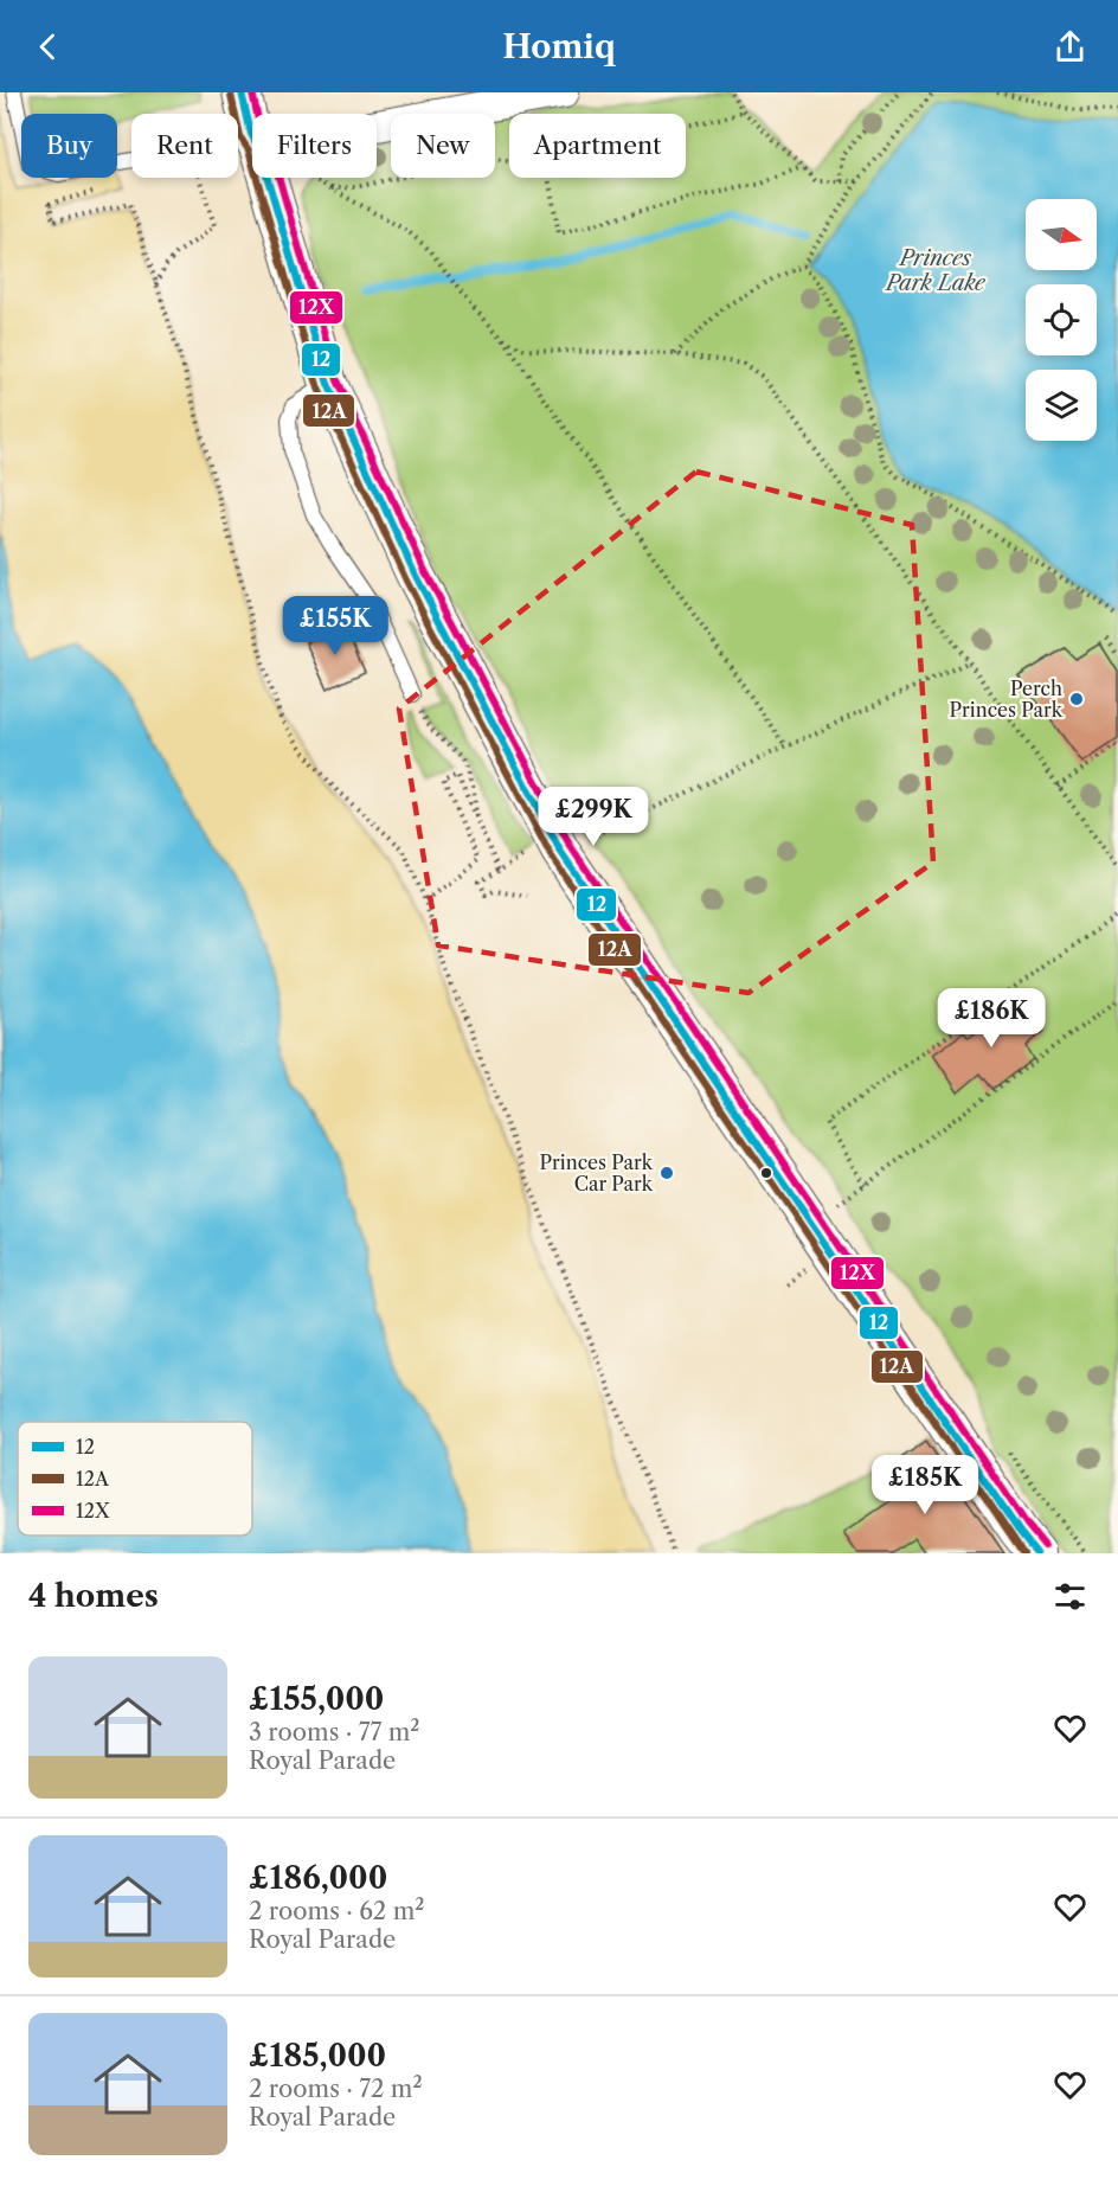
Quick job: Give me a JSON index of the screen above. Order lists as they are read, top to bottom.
{
  "water": ["Princes Park Lake"],
  "places": ["Perch Princes Park", "Princes Park Car Park"],
  "lines": ["transit line 12", "transit line 12X", "transit line 12A"],
  "legend": ["12", "12A", "12X"],
  "north": "right",
  "page": {
    "header": "Homiq",
    "chip": [
      "Buy",
      "Rent",
      "Filters",
      "New",
      "Apartment"
    ],
    "price": [
      "£155K",
      "£299K",
      "£186K",
      "£185K"
    ],
    "heading": "4 homes",
    "list": [
      {
        "name": "£155,000",
        "note": "3 rooms · 77 m² · Royal Parade"
      },
      {
        "name": "£186,000",
        "note": "2 rooms · 62 m² · Royal Parade"
      },
      {
        "name": "£185,000",
        "note": "2 rooms · 72 m² · Royal Parade"
      }
    ]
  }
}
